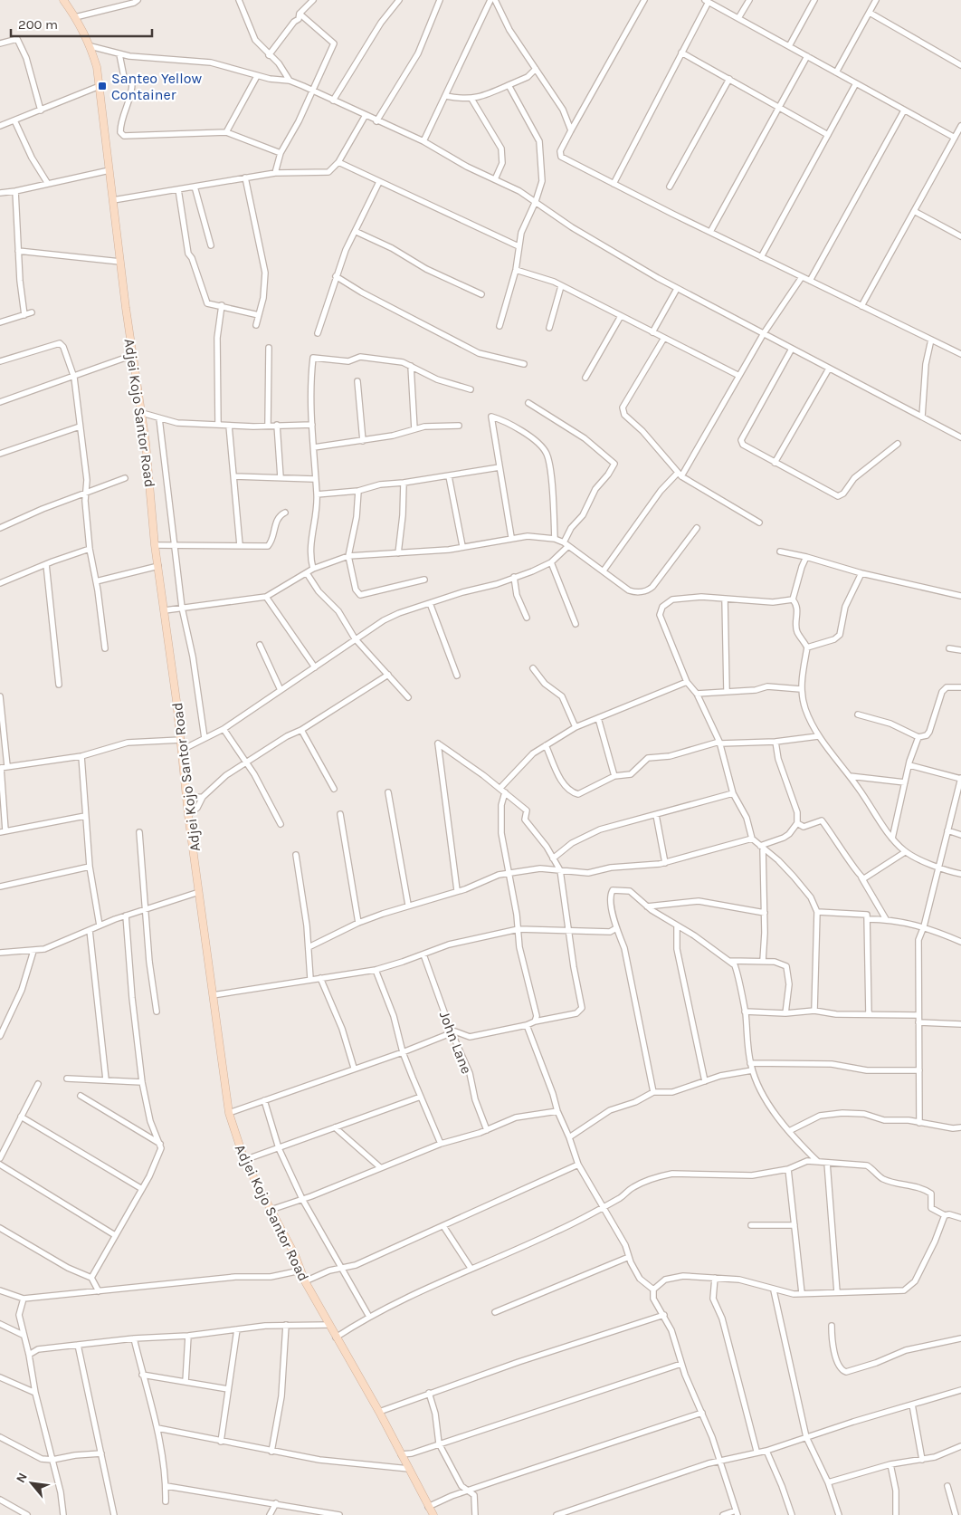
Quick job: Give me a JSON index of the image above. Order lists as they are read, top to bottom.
{
  "streets": {
    "street": ["Adjei Kojo Santor Road", "John Lane"]
  },
  "places": {
    "transit": ["Santeo Yellow Container"]
  },
  "scale_bar": "200 m",
  "north": "top left"
}
